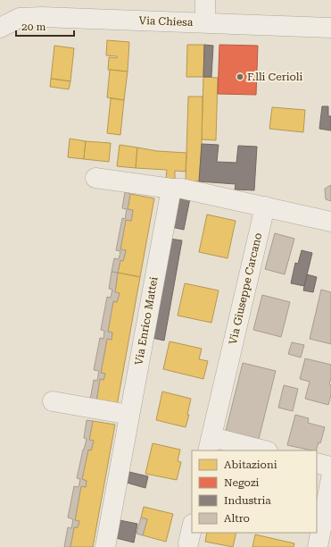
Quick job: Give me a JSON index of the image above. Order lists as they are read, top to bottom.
{
  "streets": {
    "street": ["Via Chiesa", "Via Giuseppe Carcano", "Via Enrico Mattei"]
  },
  "places": ["F.lli Cerioli"],
  "legend": [
    "Abitazioni",
    "Negozi",
    "Industria",
    "Altro"
  ],
  "scale_bar": "20 m"
}
